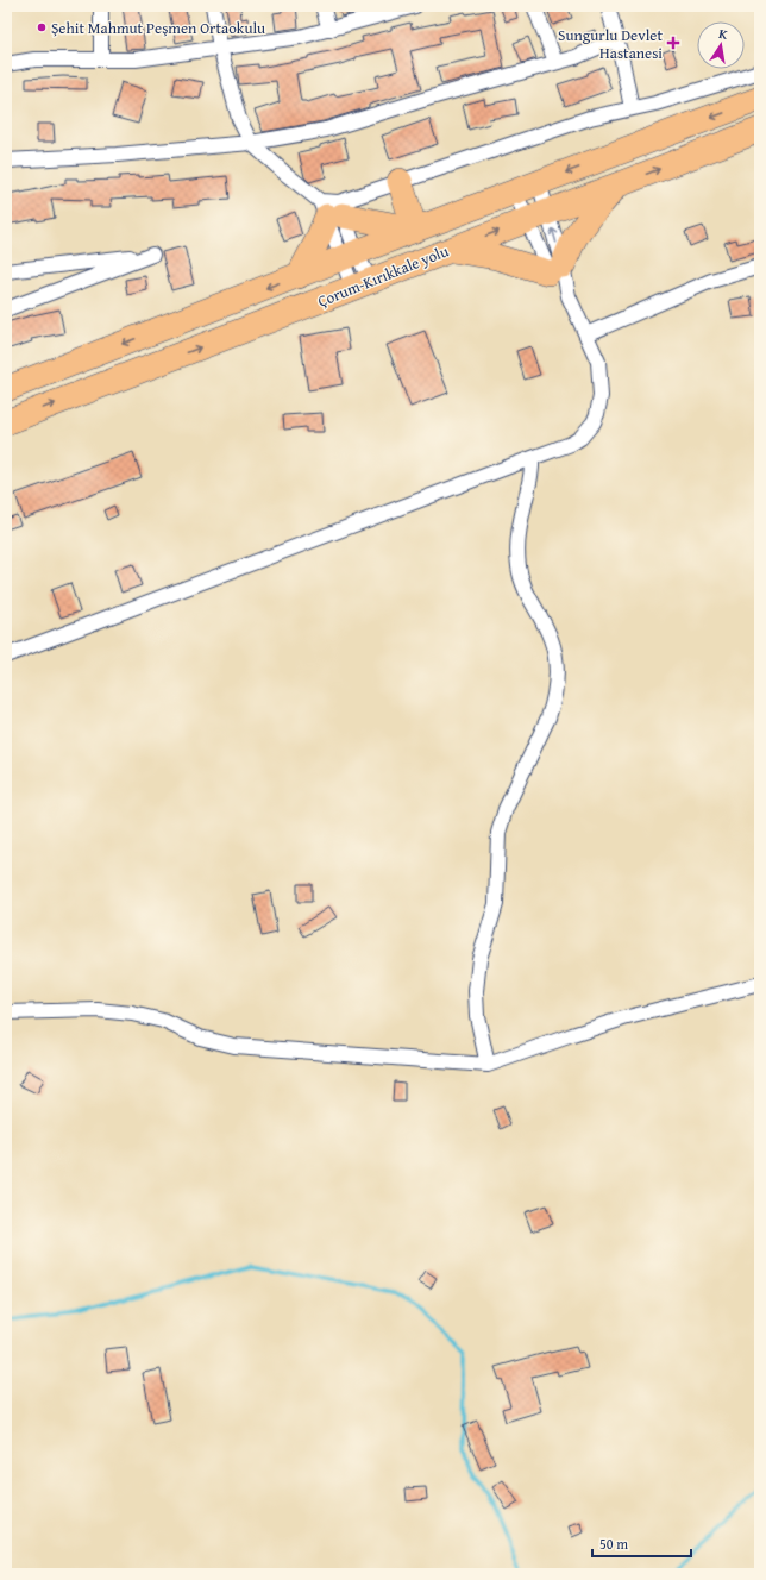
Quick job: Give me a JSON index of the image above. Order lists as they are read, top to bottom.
{
  "streets": {
    "highway": ["Çorum-Kırıkkale yolu"]
  },
  "places": {
    "other": ["Şehit Mahmut Peşmen Ortaokulu"],
    "health": ["Sungurlu Devlet Hastanesi"]
  },
  "scale_bar": "50 m",
  "north": "top"
}
